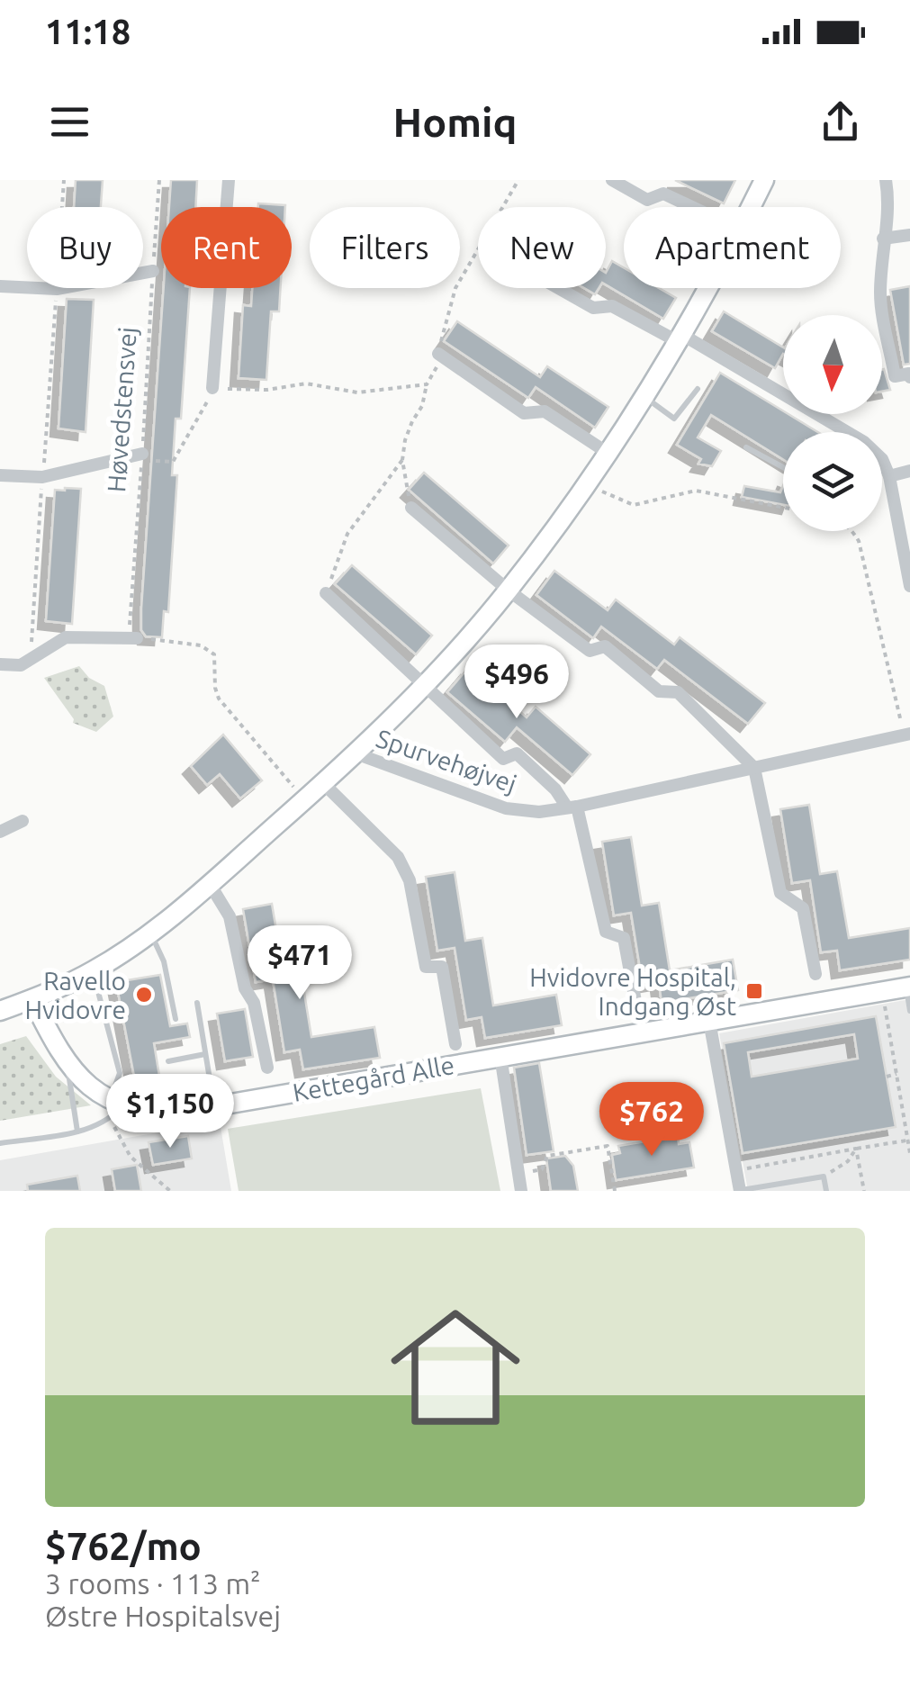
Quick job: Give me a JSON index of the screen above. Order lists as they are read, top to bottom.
{
  "streets": {
    "street": ["Spurvehøjvej", "Kettegård Alle"],
    "path": ["Høvedstensvej"]
  },
  "places": {
    "transit": ["Hvidovre Hospital, Indgang Øst"],
    "other": ["Ravello Hvidovre"]
  },
  "north": "bottom",
  "page": {
    "status": "11:18",
    "header": "Homiq",
    "chip": [
      "Buy",
      "Rent",
      "Filters",
      "New",
      "Apartment"
    ],
    "price": [
      "$496",
      "$471",
      "$1,150",
      "$762"
    ],
    "list": [
      {
        "name": "$762/mo",
        "note": "3 rooms · 113 m² · Østre Hospitalsvej"
      }
    ]
  }
}
